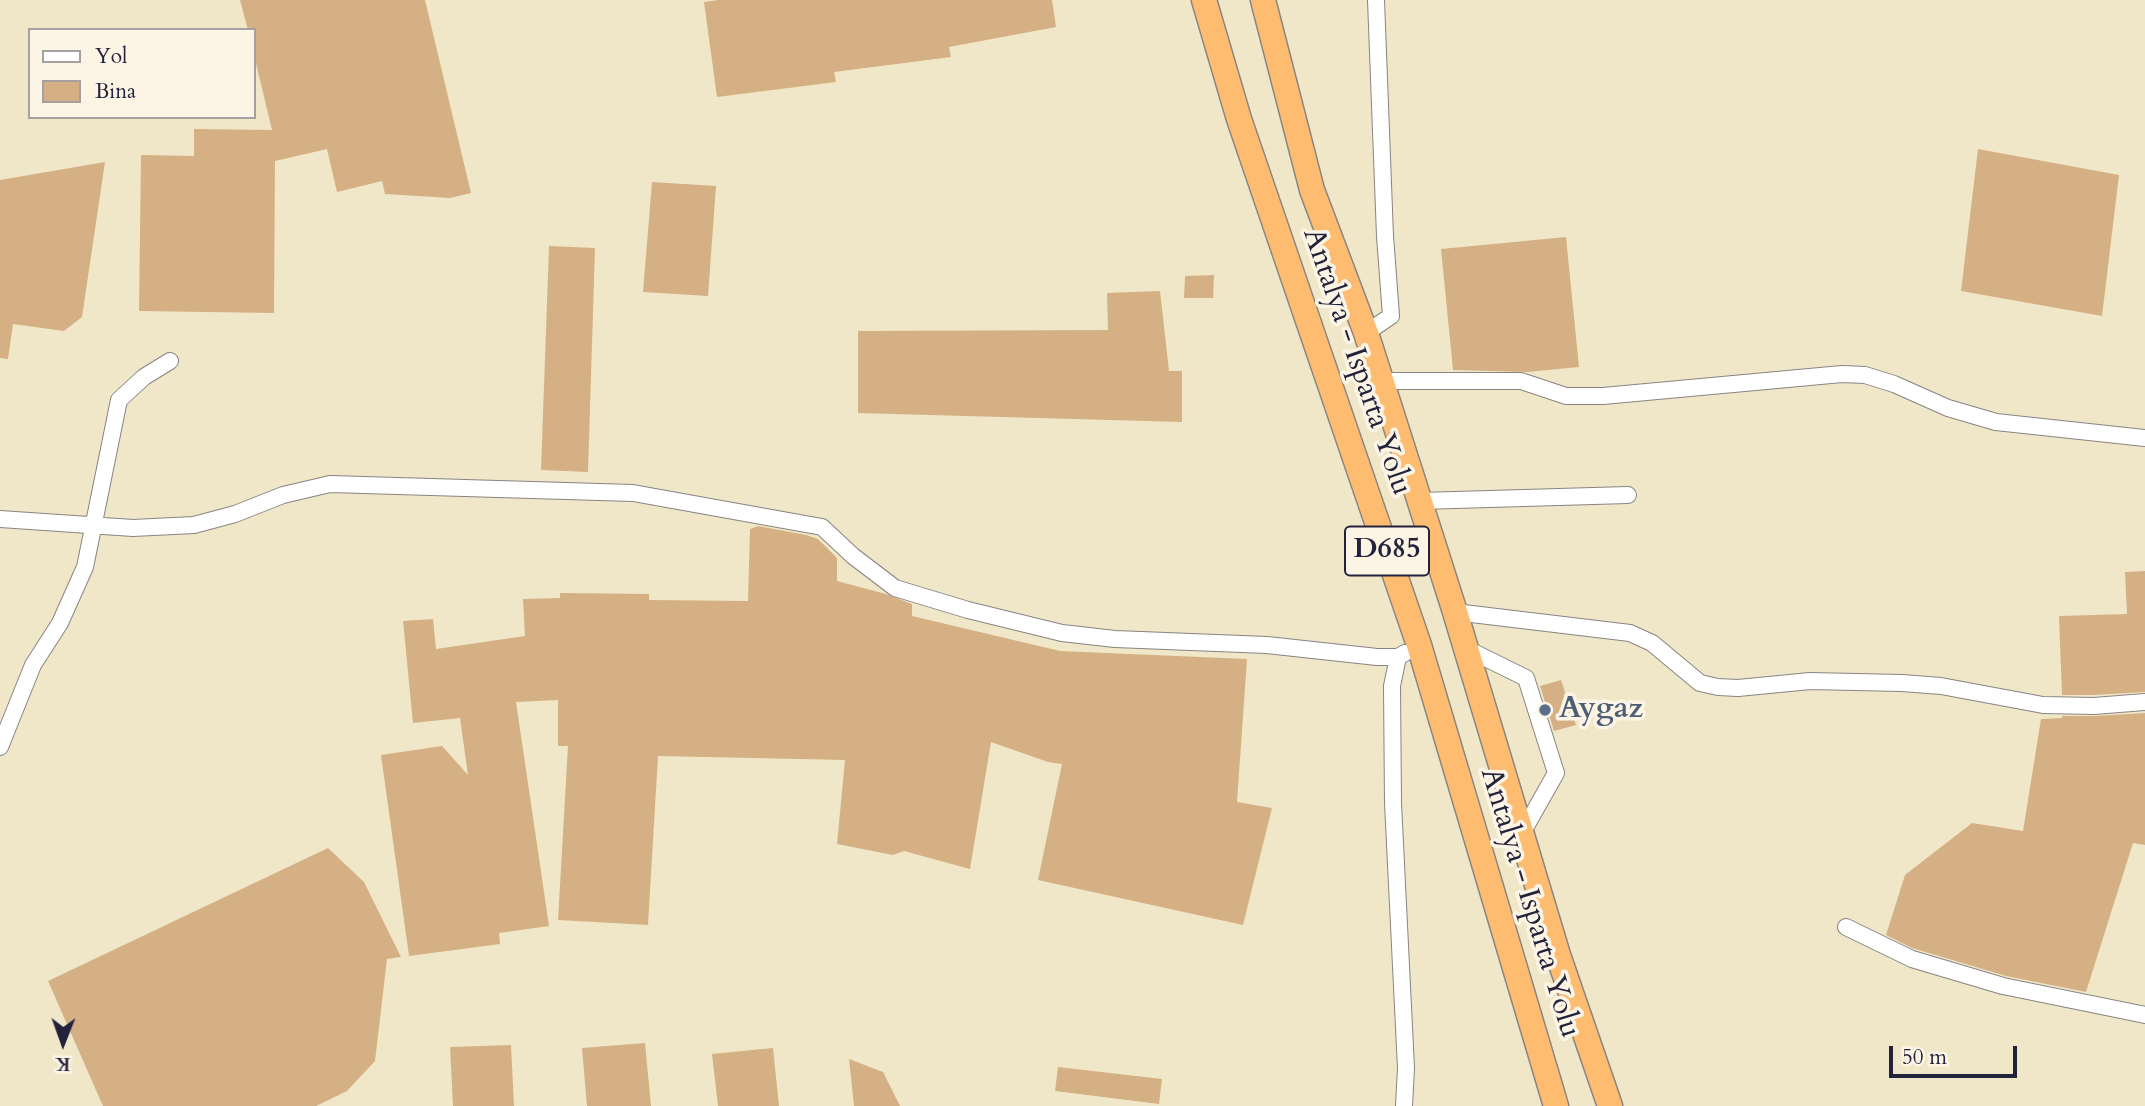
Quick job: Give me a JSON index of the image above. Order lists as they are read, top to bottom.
{
  "streets": {
    "highway": ["Antalya - Isparta Yolu", "D685"]
  },
  "places": ["Aygaz"],
  "legend": ["Yol", "Bina"],
  "scale_bar": "50 m",
  "north": "bottom"
}
